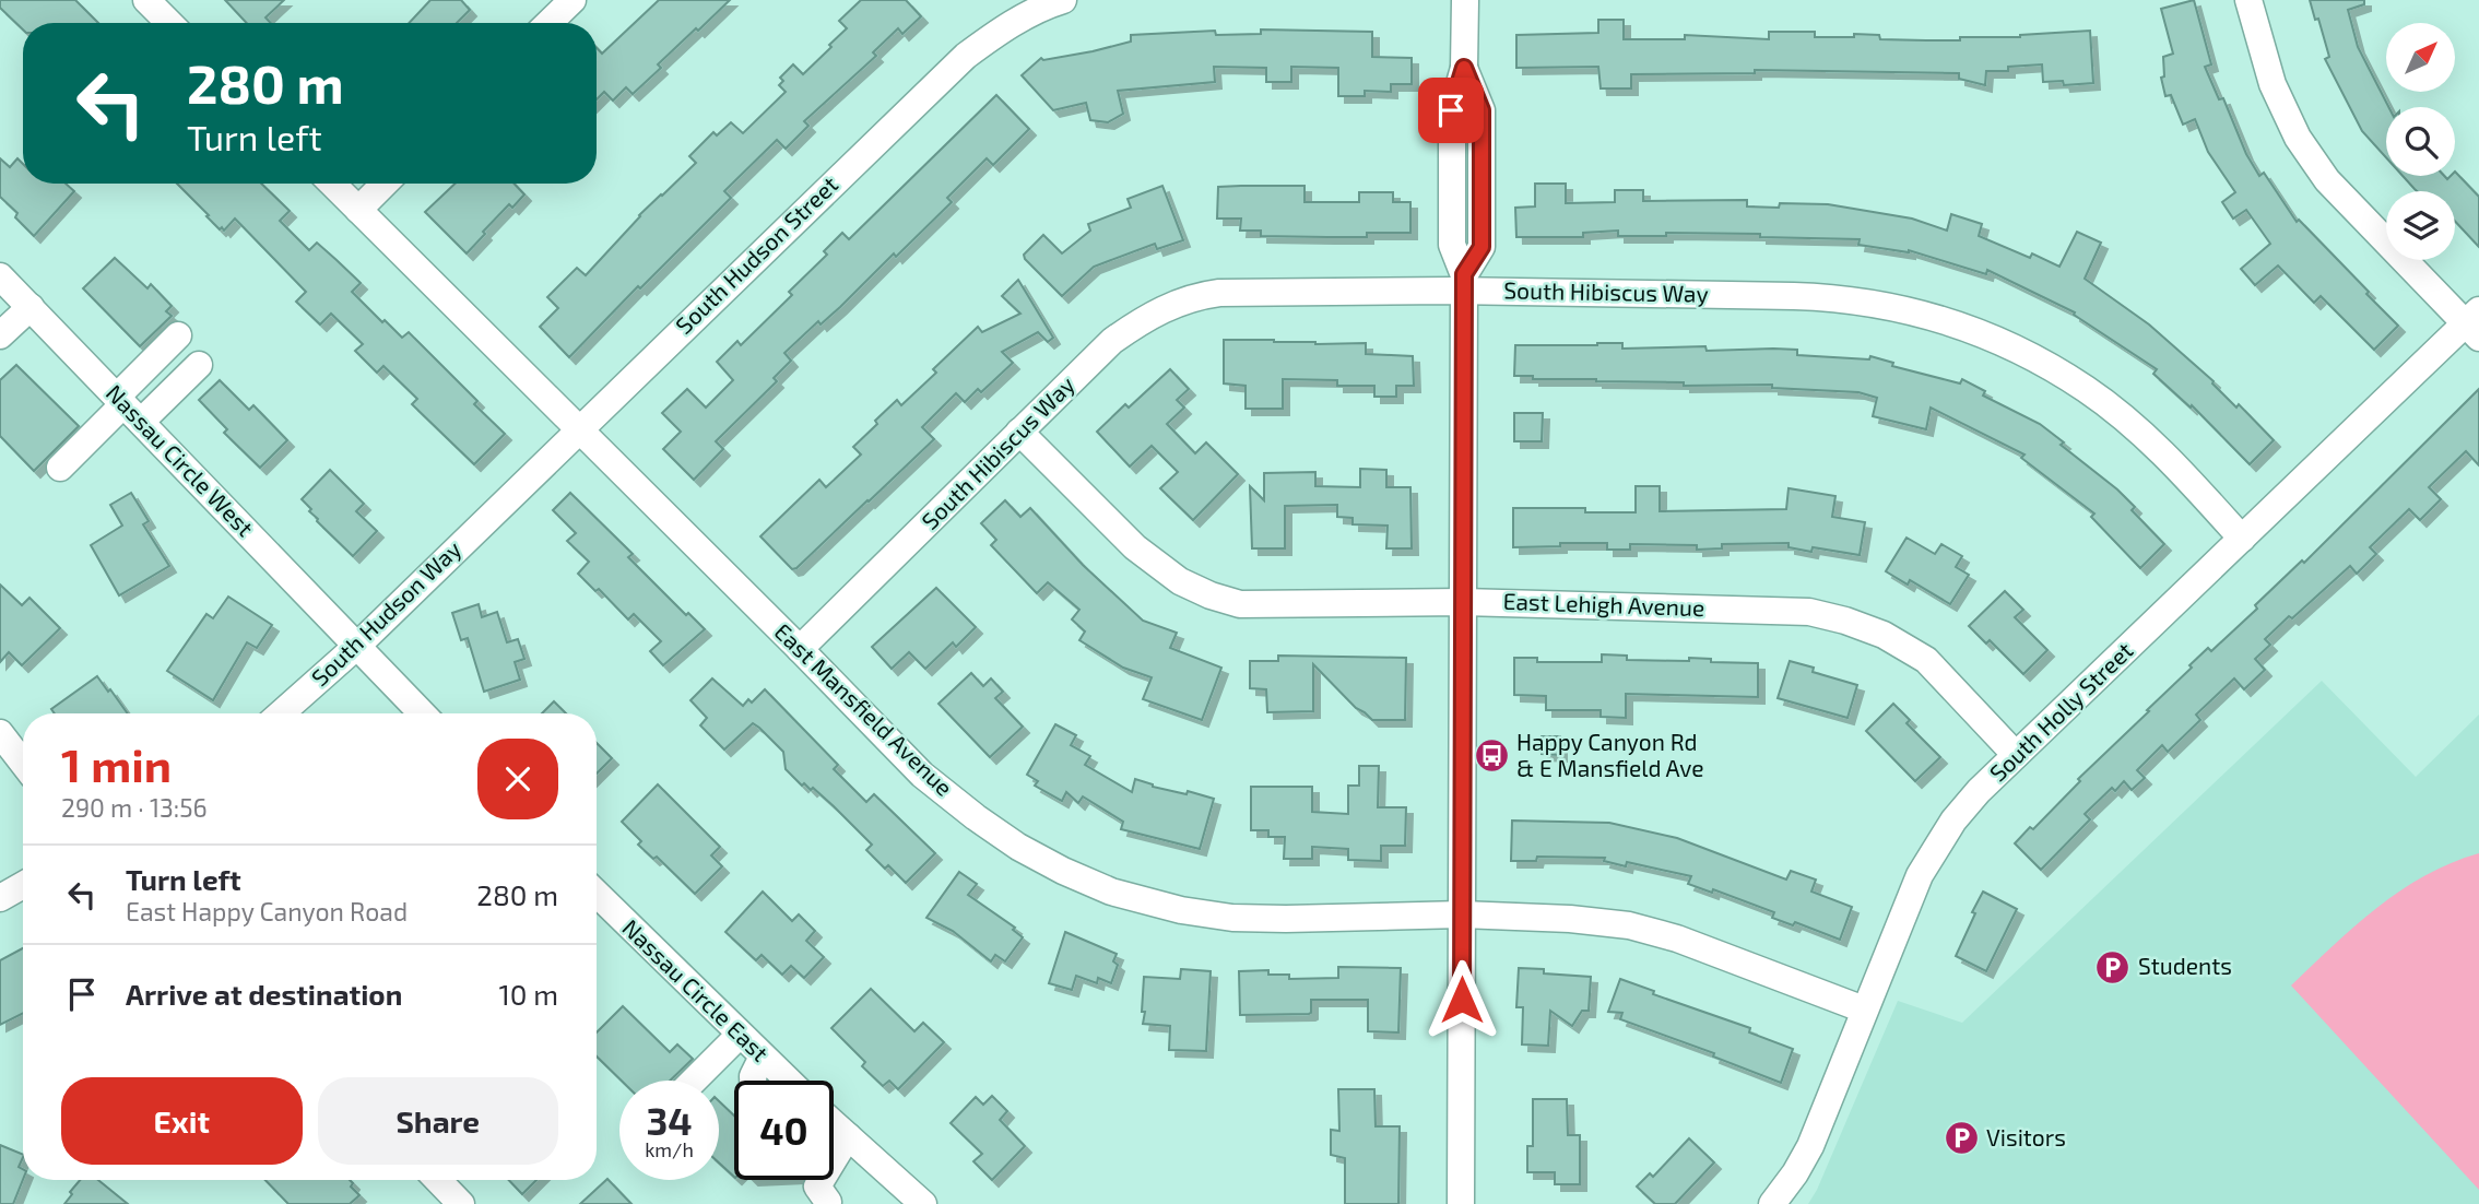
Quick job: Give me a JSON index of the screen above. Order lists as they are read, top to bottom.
{
  "streets": {
    "street": [
      "South Hudson Street",
      "South Hibiscus Way",
      "Nassau Circle West",
      "East Lehigh Avenue",
      "South Hudson Way",
      "East Mansfield Avenue",
      "South Holly Street",
      "Nassau Circle East"
    ]
  },
  "crossings": [
    ["South Hudson Street", "South Hudson Way"],
    ["South Hudson Street", "East Mansfield Avenue"],
    ["South Hibiscus Way", "East Lehigh Avenue"],
    ["South Hibiscus Way", "East Mansfield Avenue"],
    ["South Hibiscus Way", "South Holly Street"],
    ["Nassau Circle West", "South Hudson Way"],
    ["East Lehigh Avenue", "South Holly Street"],
    ["East Mansfield Avenue", "South Holly Street"]
  ],
  "places": {
    "bus stop": ["Happy Canyon Rd & E Mansfield Ave"],
    "parking": ["Students", "Visitors"]
  },
  "north": "top right",
  "page": {
    "turn": ["280 m", "Turn left"],
    "heading": ["1 min", "290 m · 13:56"],
    "list": [
      {
        "name": "Turn left",
        "note": "East Happy Canyon Road",
        "value": "280 m"
      },
      {
        "name": "Arrive at destination",
        "value": "10 m"
      }
    ],
    "buttons": ["Exit", "Share"],
    "speed": "34 km/h",
    "limit": "40"
  }
}
